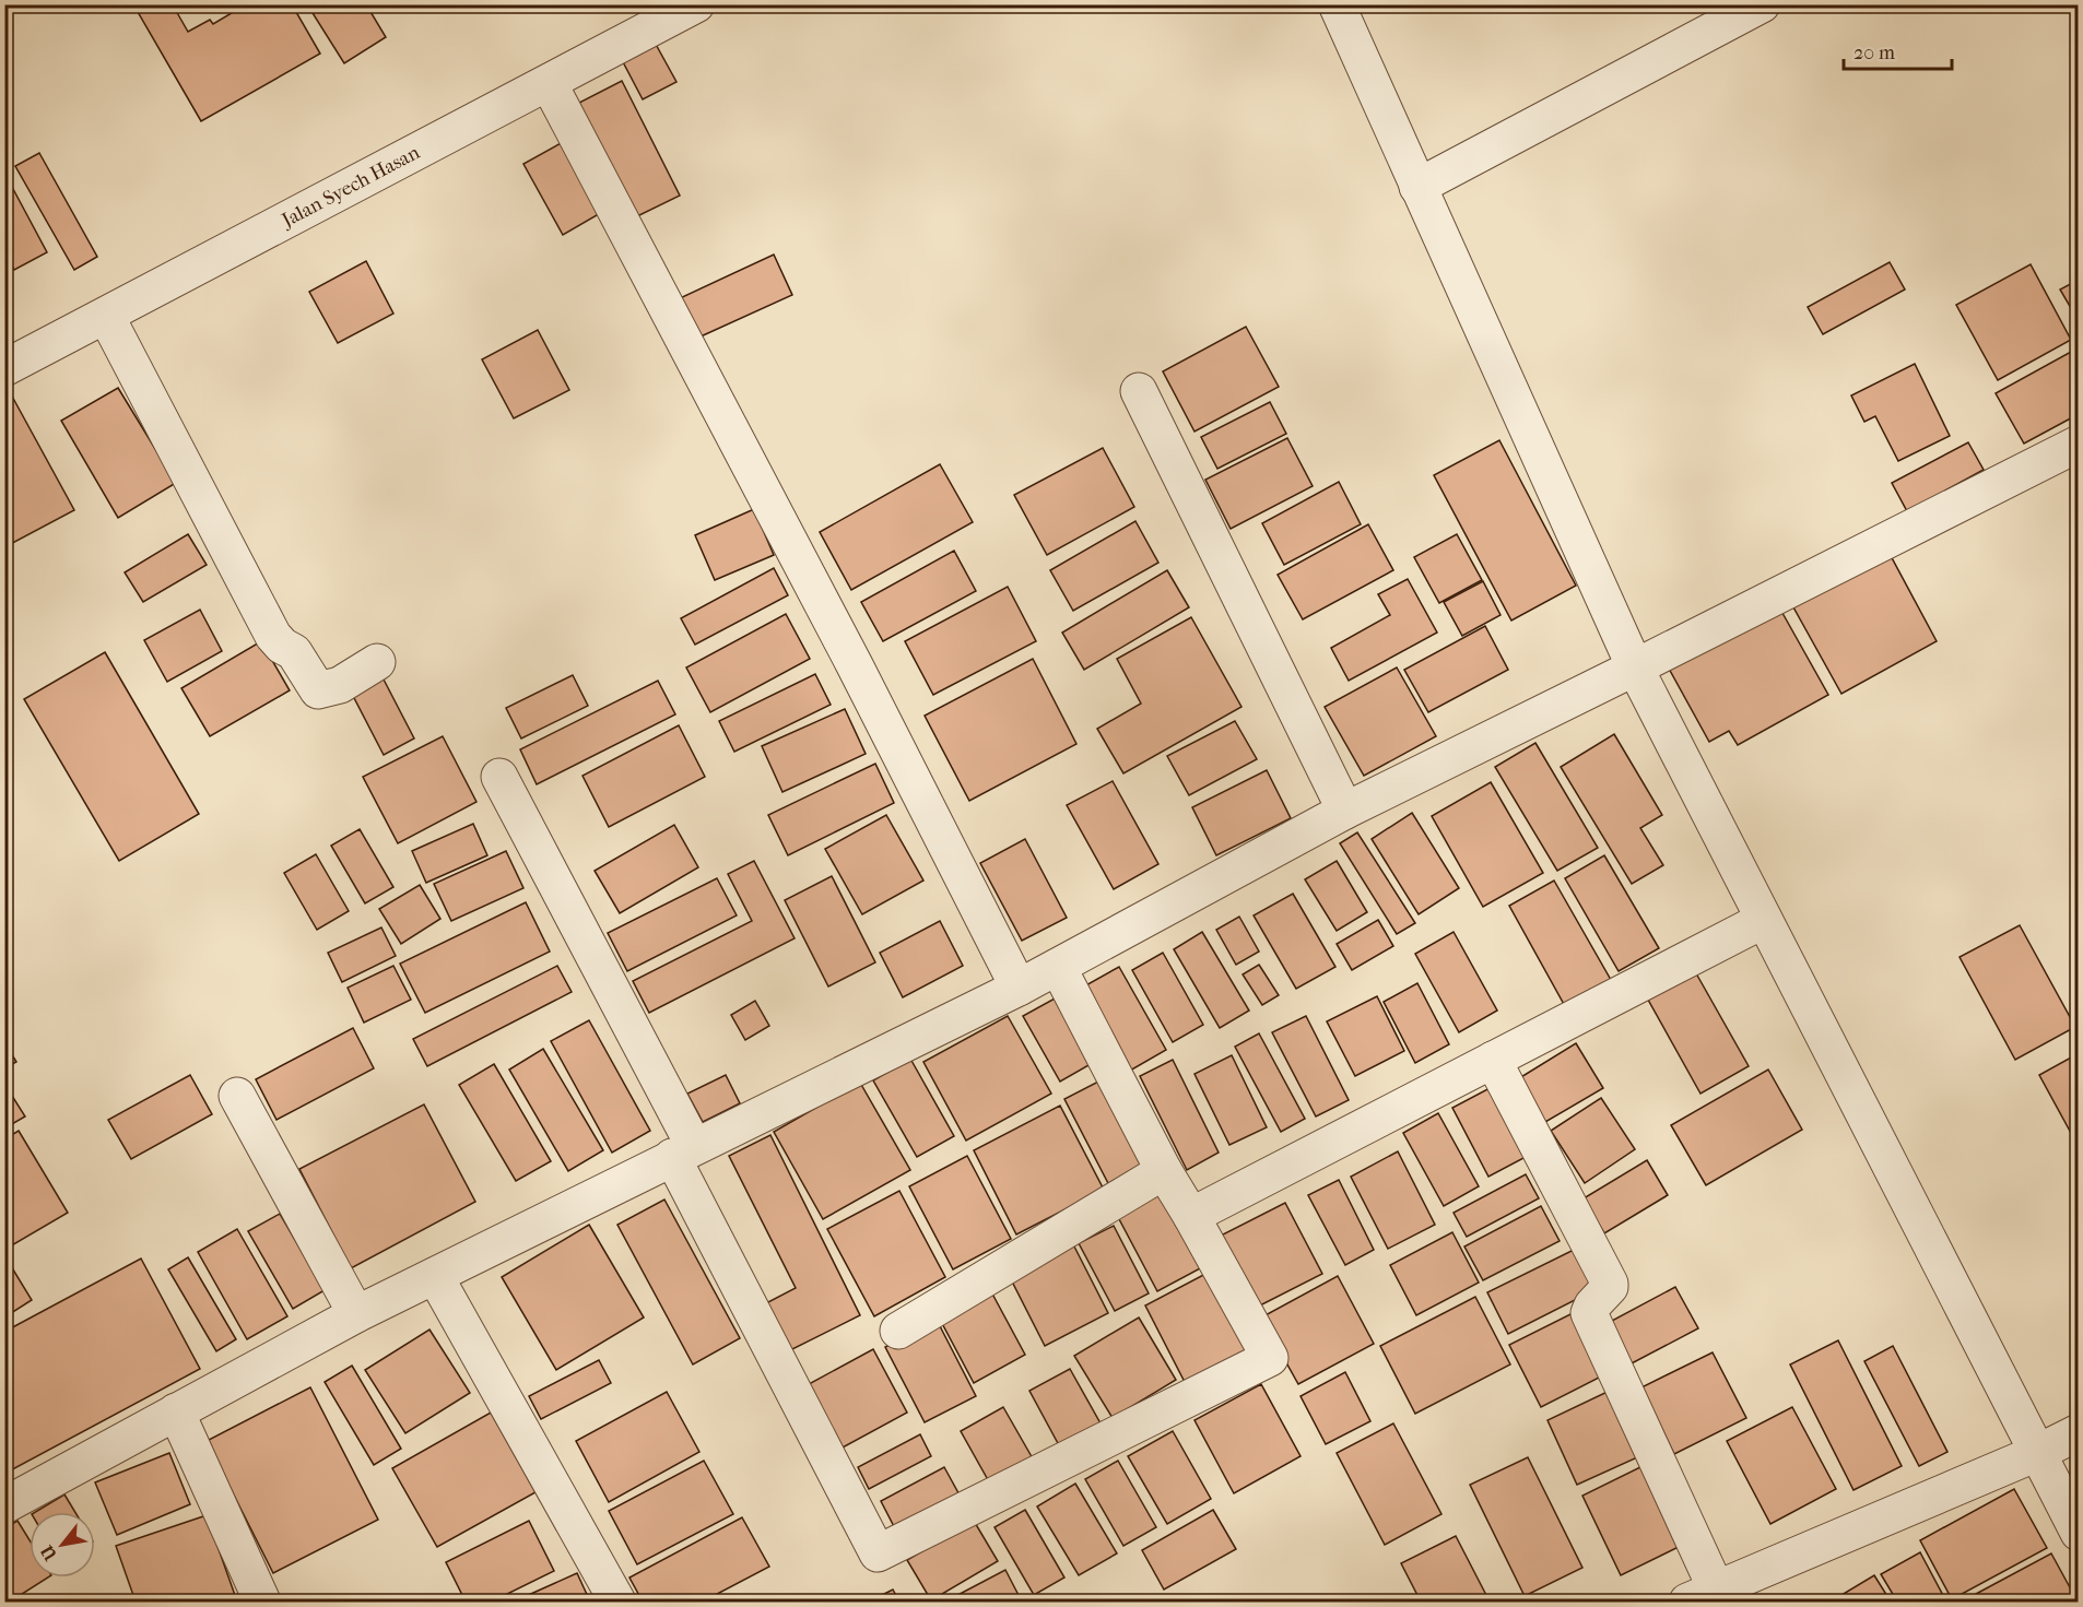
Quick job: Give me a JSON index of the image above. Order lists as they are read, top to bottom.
{
  "streets": {
    "street": ["Jalan Syech Hasan"]
  },
  "scale_bar": "20 m",
  "north": "bottom left"
}
